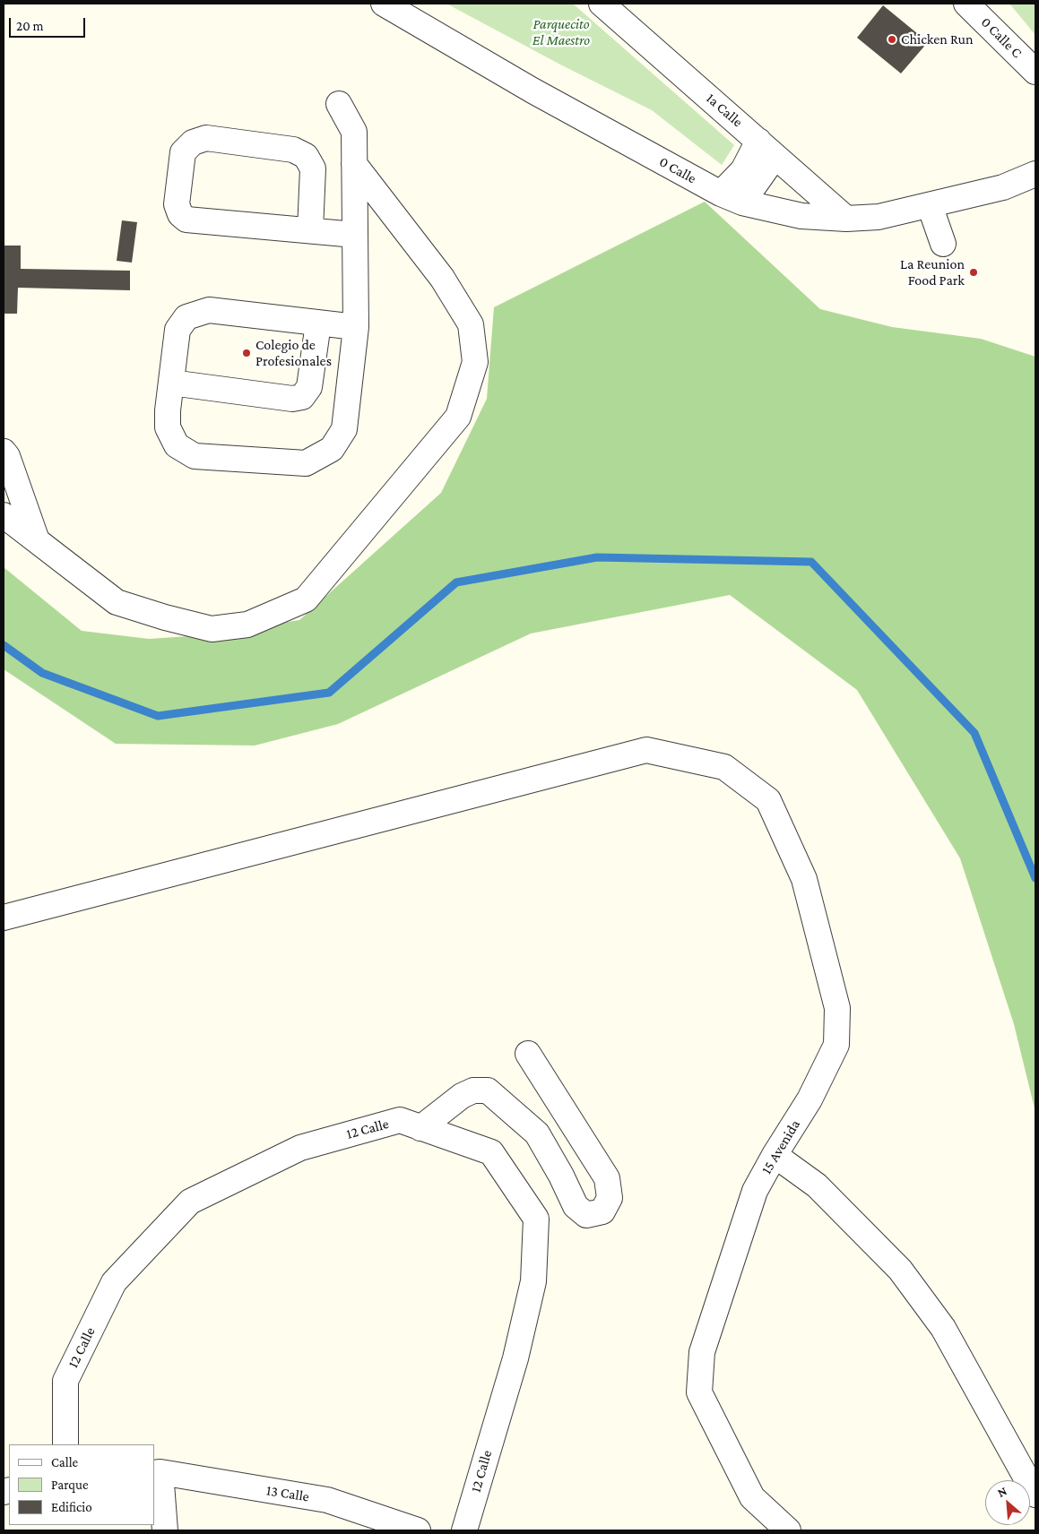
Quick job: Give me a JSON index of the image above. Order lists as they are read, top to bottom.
{
  "streets": {
    "street": [
      "0 Calle C",
      "1a Calle",
      "0 Calle",
      "12 Calle",
      "15 Avenida",
      "13 Calle"
    ]
  },
  "crossings": [
    ["1a Calle", "0 Calle"]
  ],
  "parks": ["Parquecito El Maestro"],
  "places": ["Chicken Run", "La Reunion Food Park", "Colegio de Profesionales"],
  "legend": ["Calle", "Parque", "Edificio"],
  "scale_bar": "20 m",
  "north": "top left"
}
